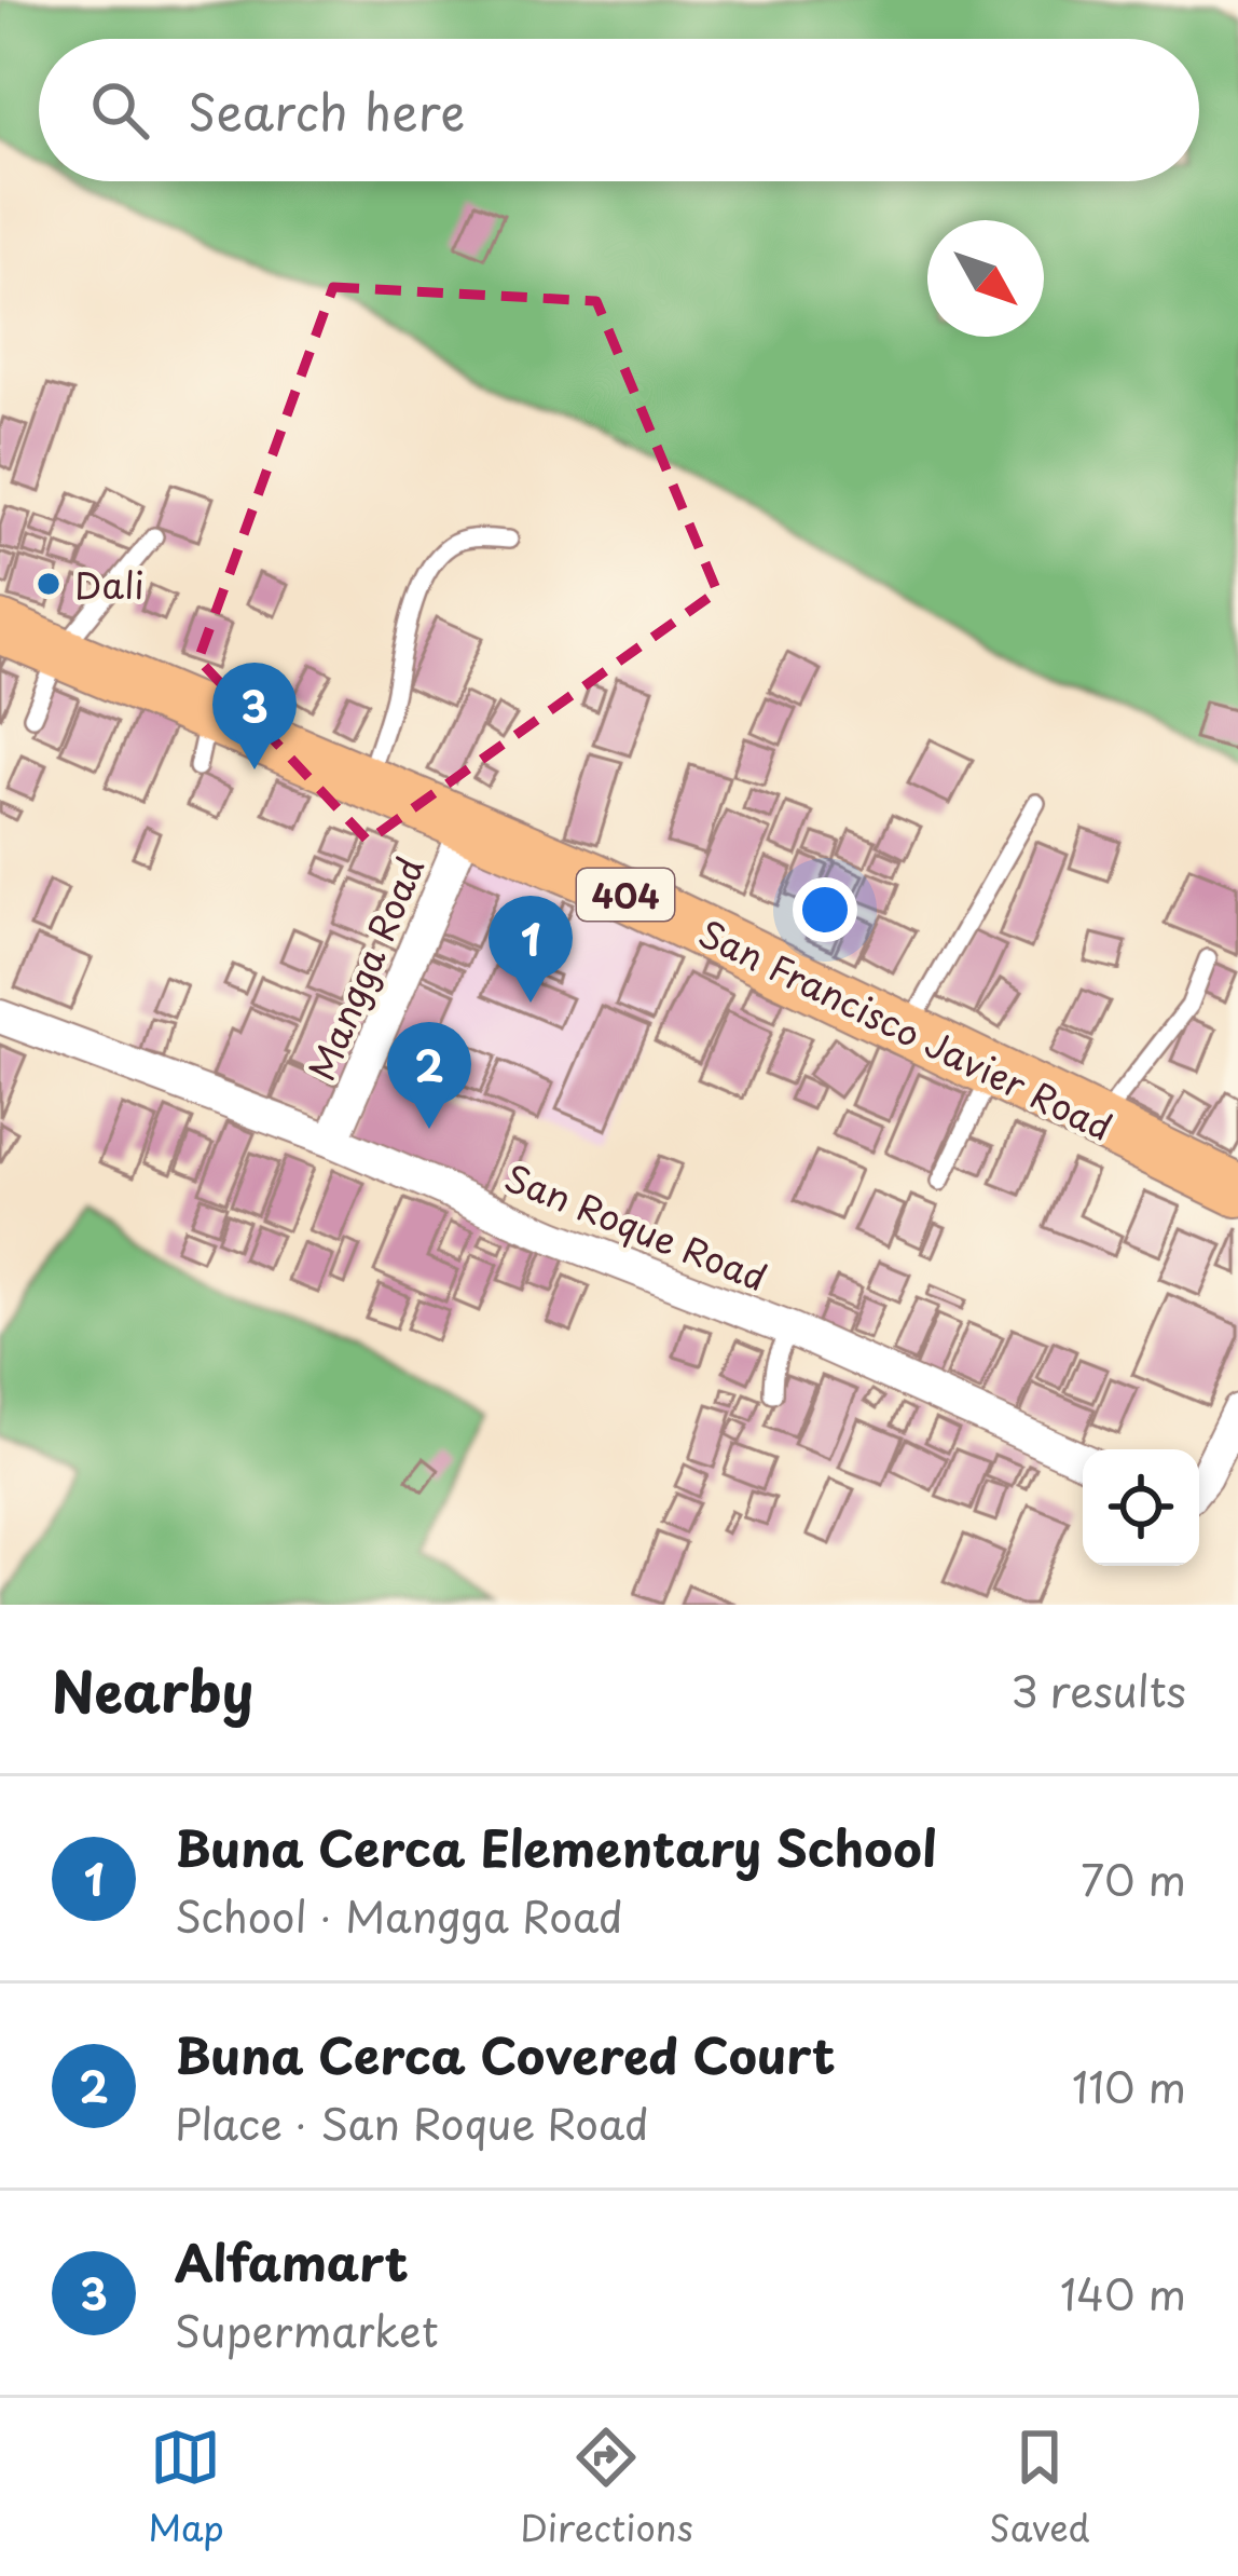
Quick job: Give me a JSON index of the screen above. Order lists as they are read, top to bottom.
{
  "streets": {
    "main road": ["404", "San Francisco Javier Road"],
    "street": ["Mangga Road", "San Roque Road"]
  },
  "crossings": [
    ["Mangga Road", "San Francisco Javier Road"],
    ["Mangga Road", "San Roque Road"]
  ],
  "places": ["Dali"],
  "north": "bottom right",
  "page": {
    "search": "Search here",
    "pins": ["3", "1", "2"],
    "heading": ["Nearby", "3 results"],
    "list": [
      {
        "mark": "1",
        "name": "Buna Cerca Elementary School",
        "note": "School · Mangga Road",
        "value": "70 m"
      },
      {
        "mark": "2",
        "name": "Buna Cerca Covered Court",
        "note": "Place · San Roque Road",
        "value": "110 m"
      },
      {
        "mark": "3",
        "name": "Alfamart",
        "note": "Supermarket",
        "value": "140 m"
      }
    ],
    "nav": ["Map", "Directions", "Saved"]
  }
}
